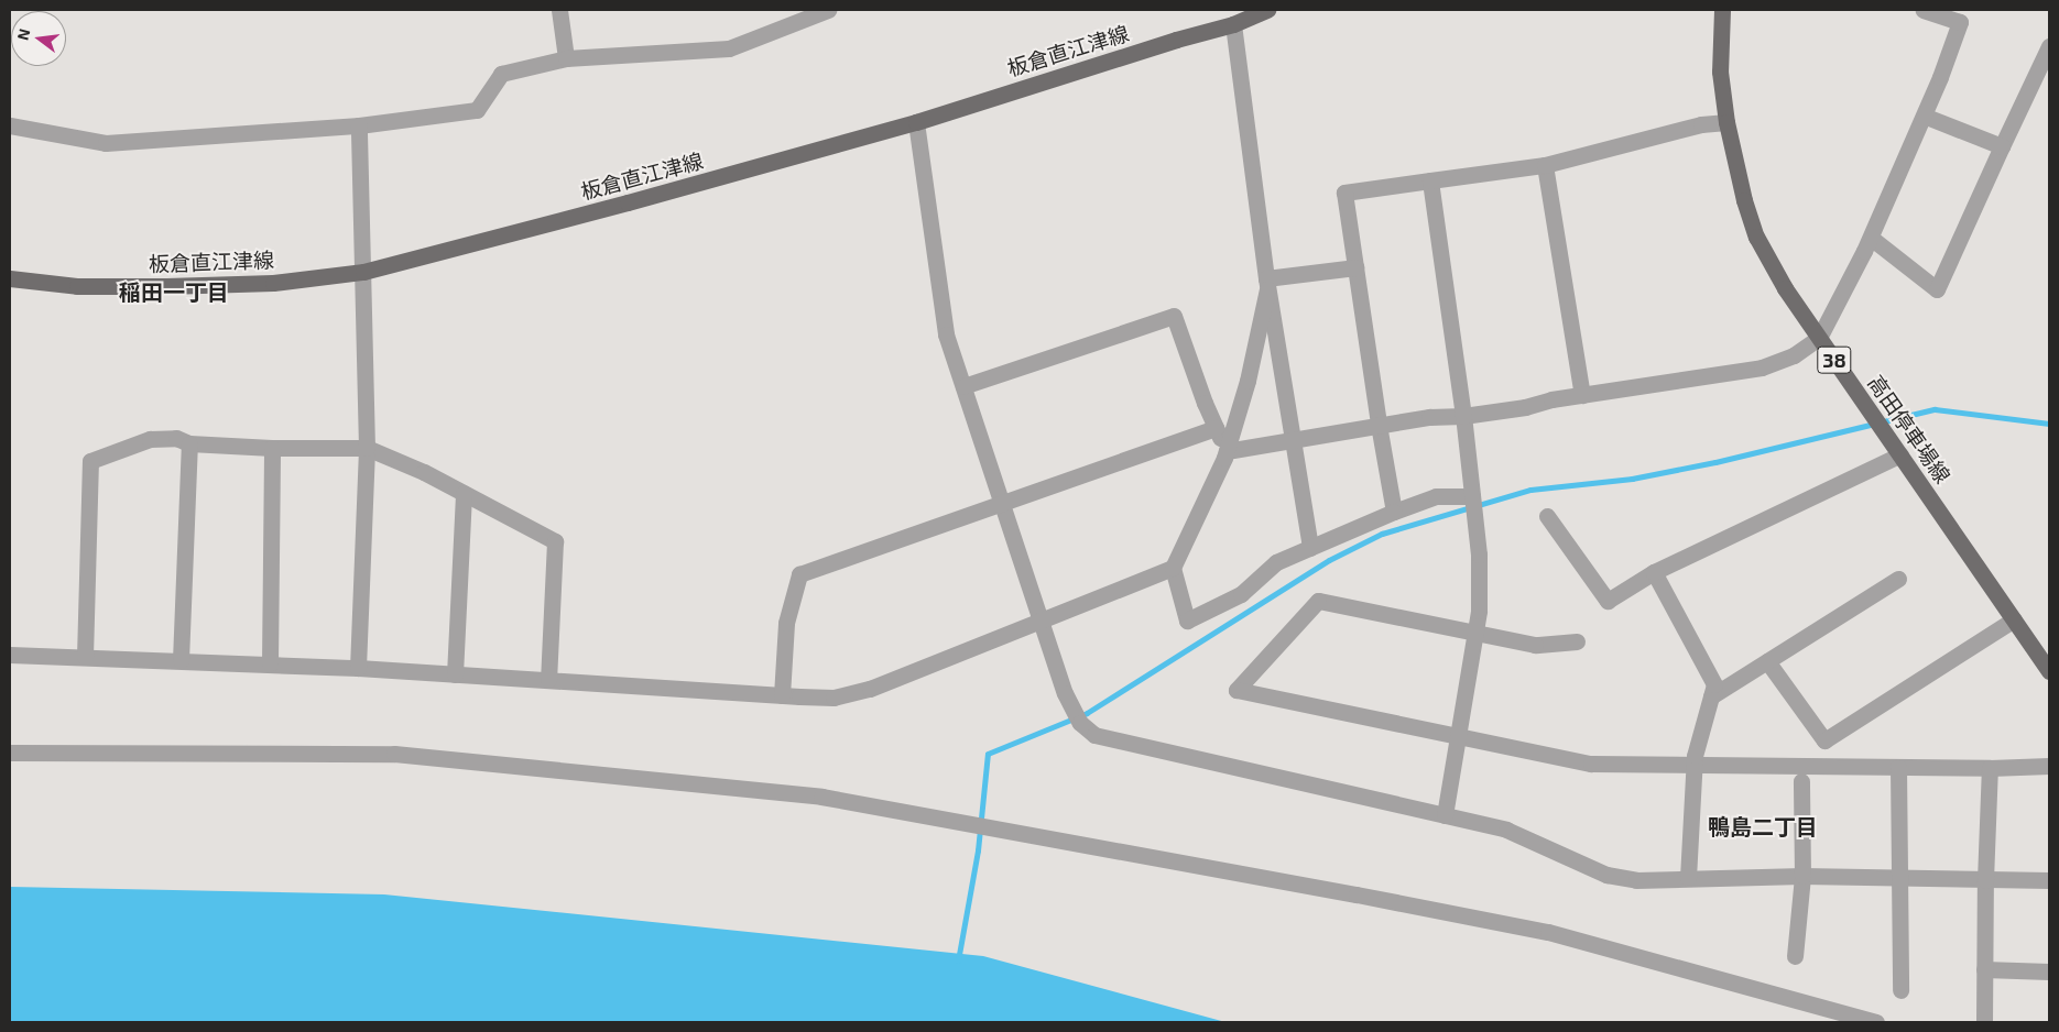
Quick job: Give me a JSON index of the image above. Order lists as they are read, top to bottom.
{
  "streets": {
    "main road": ["板倉直江津線", "38", "高田停車場線"]
  },
  "districts": ["稲田一丁目", "鴨島二丁目"],
  "north": "left"
}
